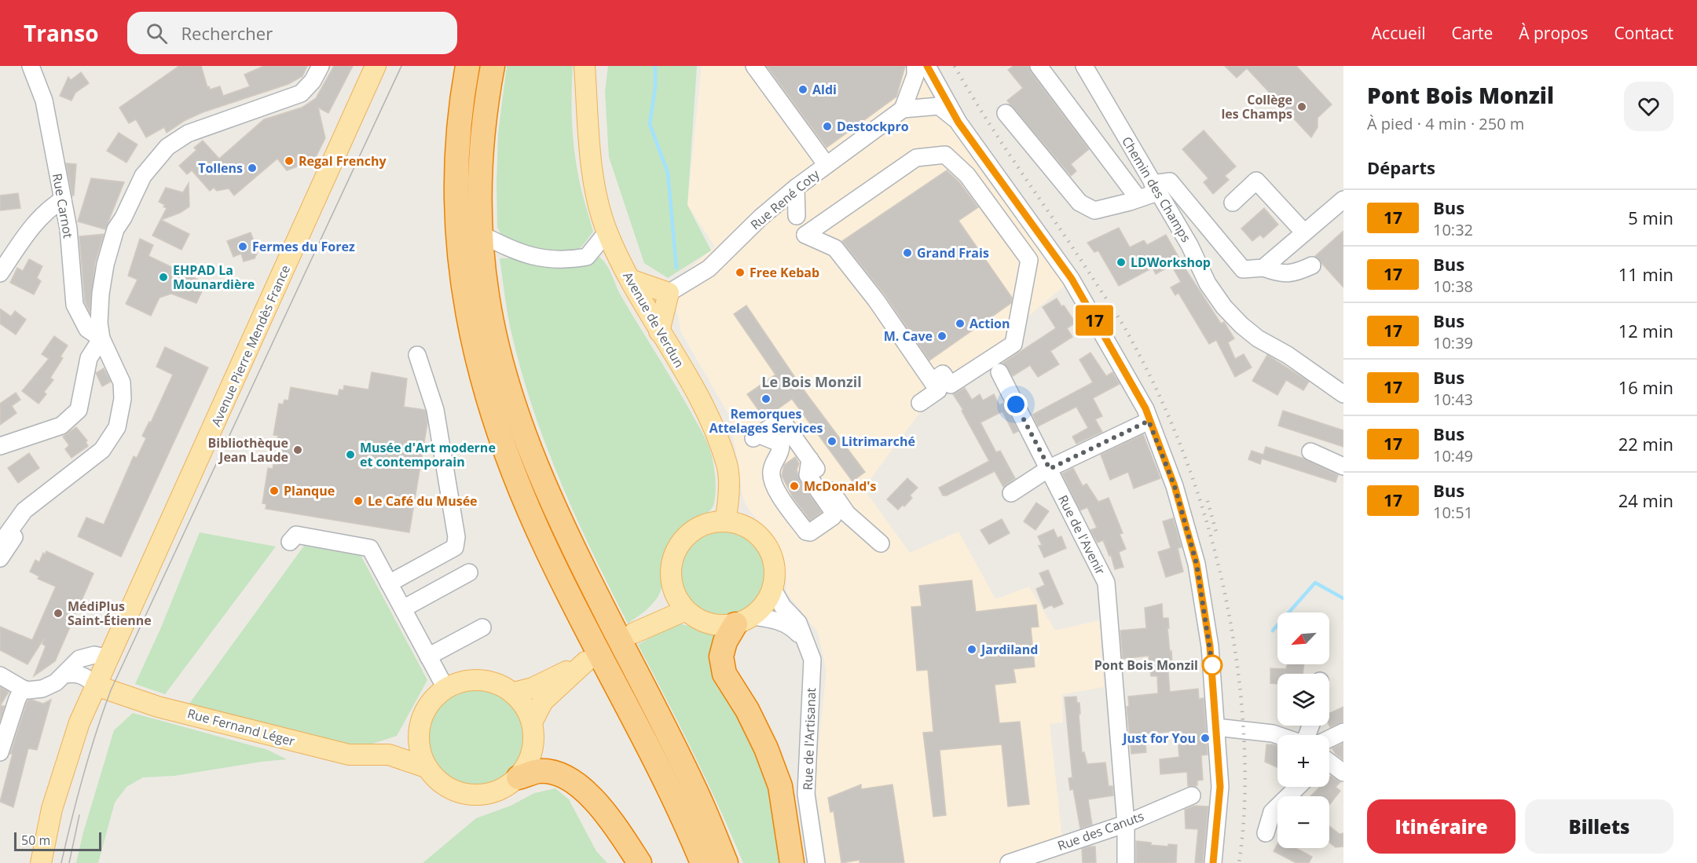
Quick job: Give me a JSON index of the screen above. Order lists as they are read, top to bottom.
{
  "streets": {
    "main road": ["Avenue de Verdun", "Avenue Pierre Mendès France", "Rue Fernand Léger"],
    "street": [
      "Chemin des Champs",
      "Rue René Coty",
      "Rue Carnot",
      "Rue de l'Avenir",
      "Rue de l'Artisanat",
      "Rue des Canuts"
    ]
  },
  "crossings": [
    ["Avenue de Verdun", "Rue de l'Artisanat"],
    ["Avenue Pierre Mendès France", "Rue Fernand Léger"],
    ["Rue de l'Avenir", "Rue des Canuts"]
  ],
  "districts": ["Le Bois Monzil"],
  "places": [
    "Aldi",
    "Collège les Champs",
    "Destockpro",
    "Regal Frenchy",
    "Tollens",
    "Fermes du Forez",
    "Grand Frais",
    "LDWorkshop",
    "Free Kebab",
    "EHPAD La Mounardière",
    "Action",
    "M. Cave",
    "Remorques Attelages Services",
    "Litrimarché",
    "Bibliothèque Jean Laude",
    "Musée d'Art moderne et contemporain",
    "McDonald's",
    "Planque",
    "Le Café du Musée",
    "MédiPlus Saint-Étienne",
    "Jardiland",
    "Pont Bois Monzil",
    "Just for You"
  ],
  "lines": ["bus line 17"],
  "scale_bar": "50 m",
  "north": "bottom left",
  "page": {
    "header": "Transo",
    "search": "Rechercher",
    "nav": [
      "Accueil",
      "Carte",
      "À propos",
      "Contact"
    ],
    "on_map": "17",
    "heading": [
      ["Pont Bois Monzil", "À pied · 4 min · 250 m"],
      "Départs"
    ],
    "list": [
      {
        "mark": "17",
        "name": "Bus",
        "note": "10:32",
        "value": "5 min"
      },
      {
        "mark": "17",
        "name": "Bus",
        "note": "10:38",
        "value": "11 min"
      },
      {
        "mark": "17",
        "name": "Bus",
        "note": "10:39",
        "value": "12 min"
      },
      {
        "mark": "17",
        "name": "Bus",
        "note": "10:43",
        "value": "16 min"
      },
      {
        "mark": "17",
        "name": "Bus",
        "note": "10:49",
        "value": "22 min"
      },
      {
        "mark": "17",
        "name": "Bus",
        "note": "10:51",
        "value": "24 min"
      }
    ],
    "map_buttons": ["+", "−"],
    "buttons": ["Itinéraire", "Billets"],
    "scale": "50 m"
  }
}
